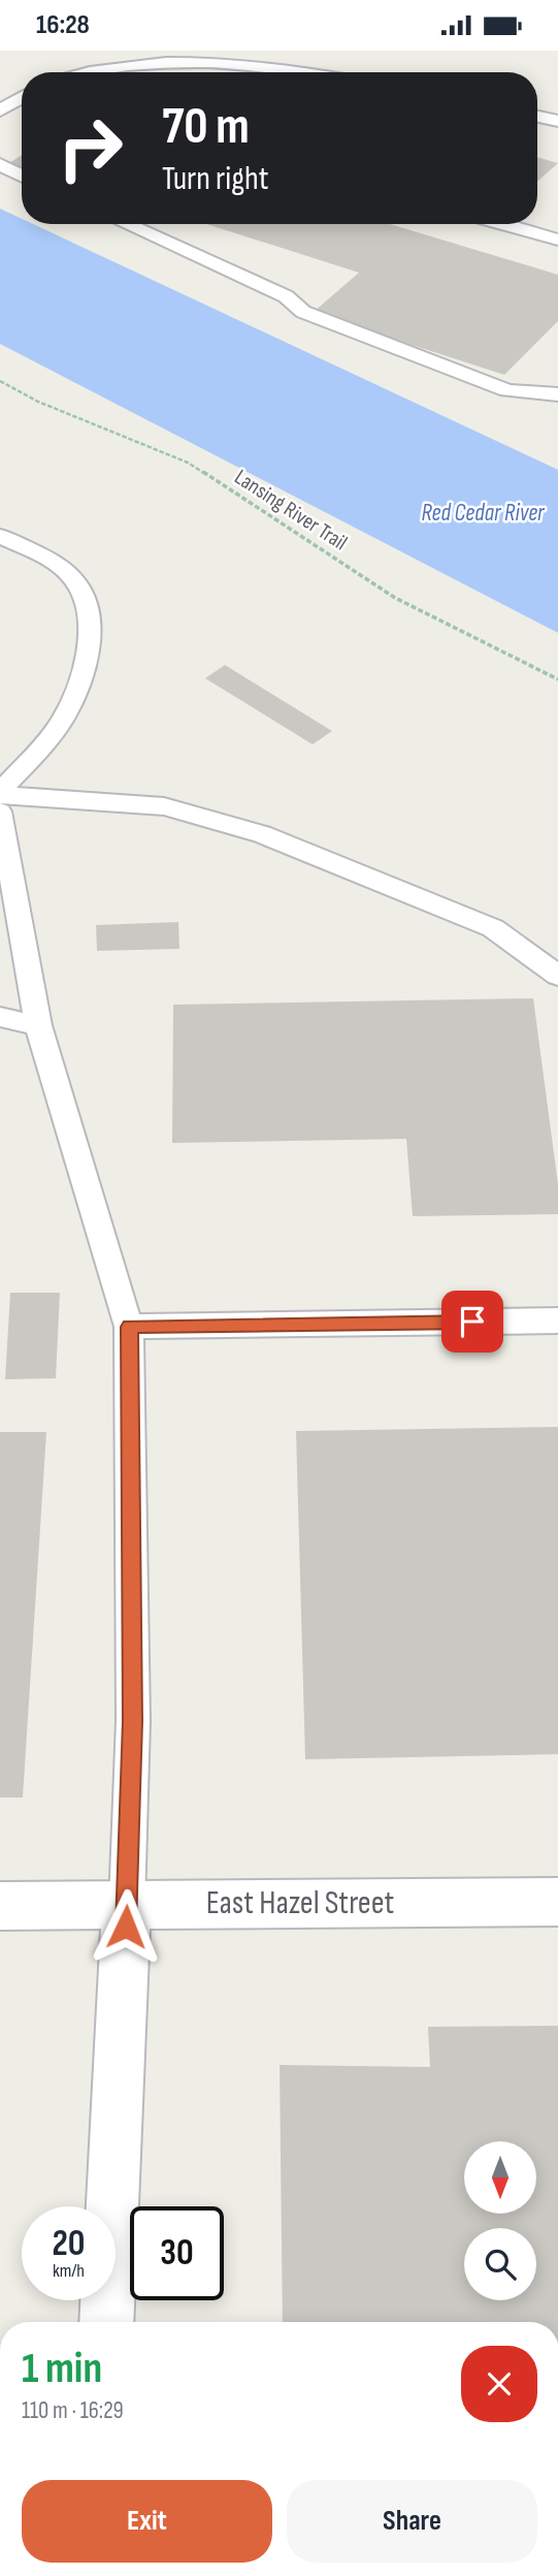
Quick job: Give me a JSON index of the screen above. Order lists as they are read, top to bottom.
{
  "streets": {
    "street": ["East Hazel Street"],
    "path": ["Lansing River Trail"]
  },
  "water": ["Red Cedar River"],
  "north": "bottom",
  "page": {
    "status": "16:28",
    "turn": ["70 m", "Turn right"],
    "speed": "20 km/h",
    "limit": "30",
    "heading": ["1 min", "110 m · 16:29"],
    "buttons": ["Exit", "Share"]
  }
}
